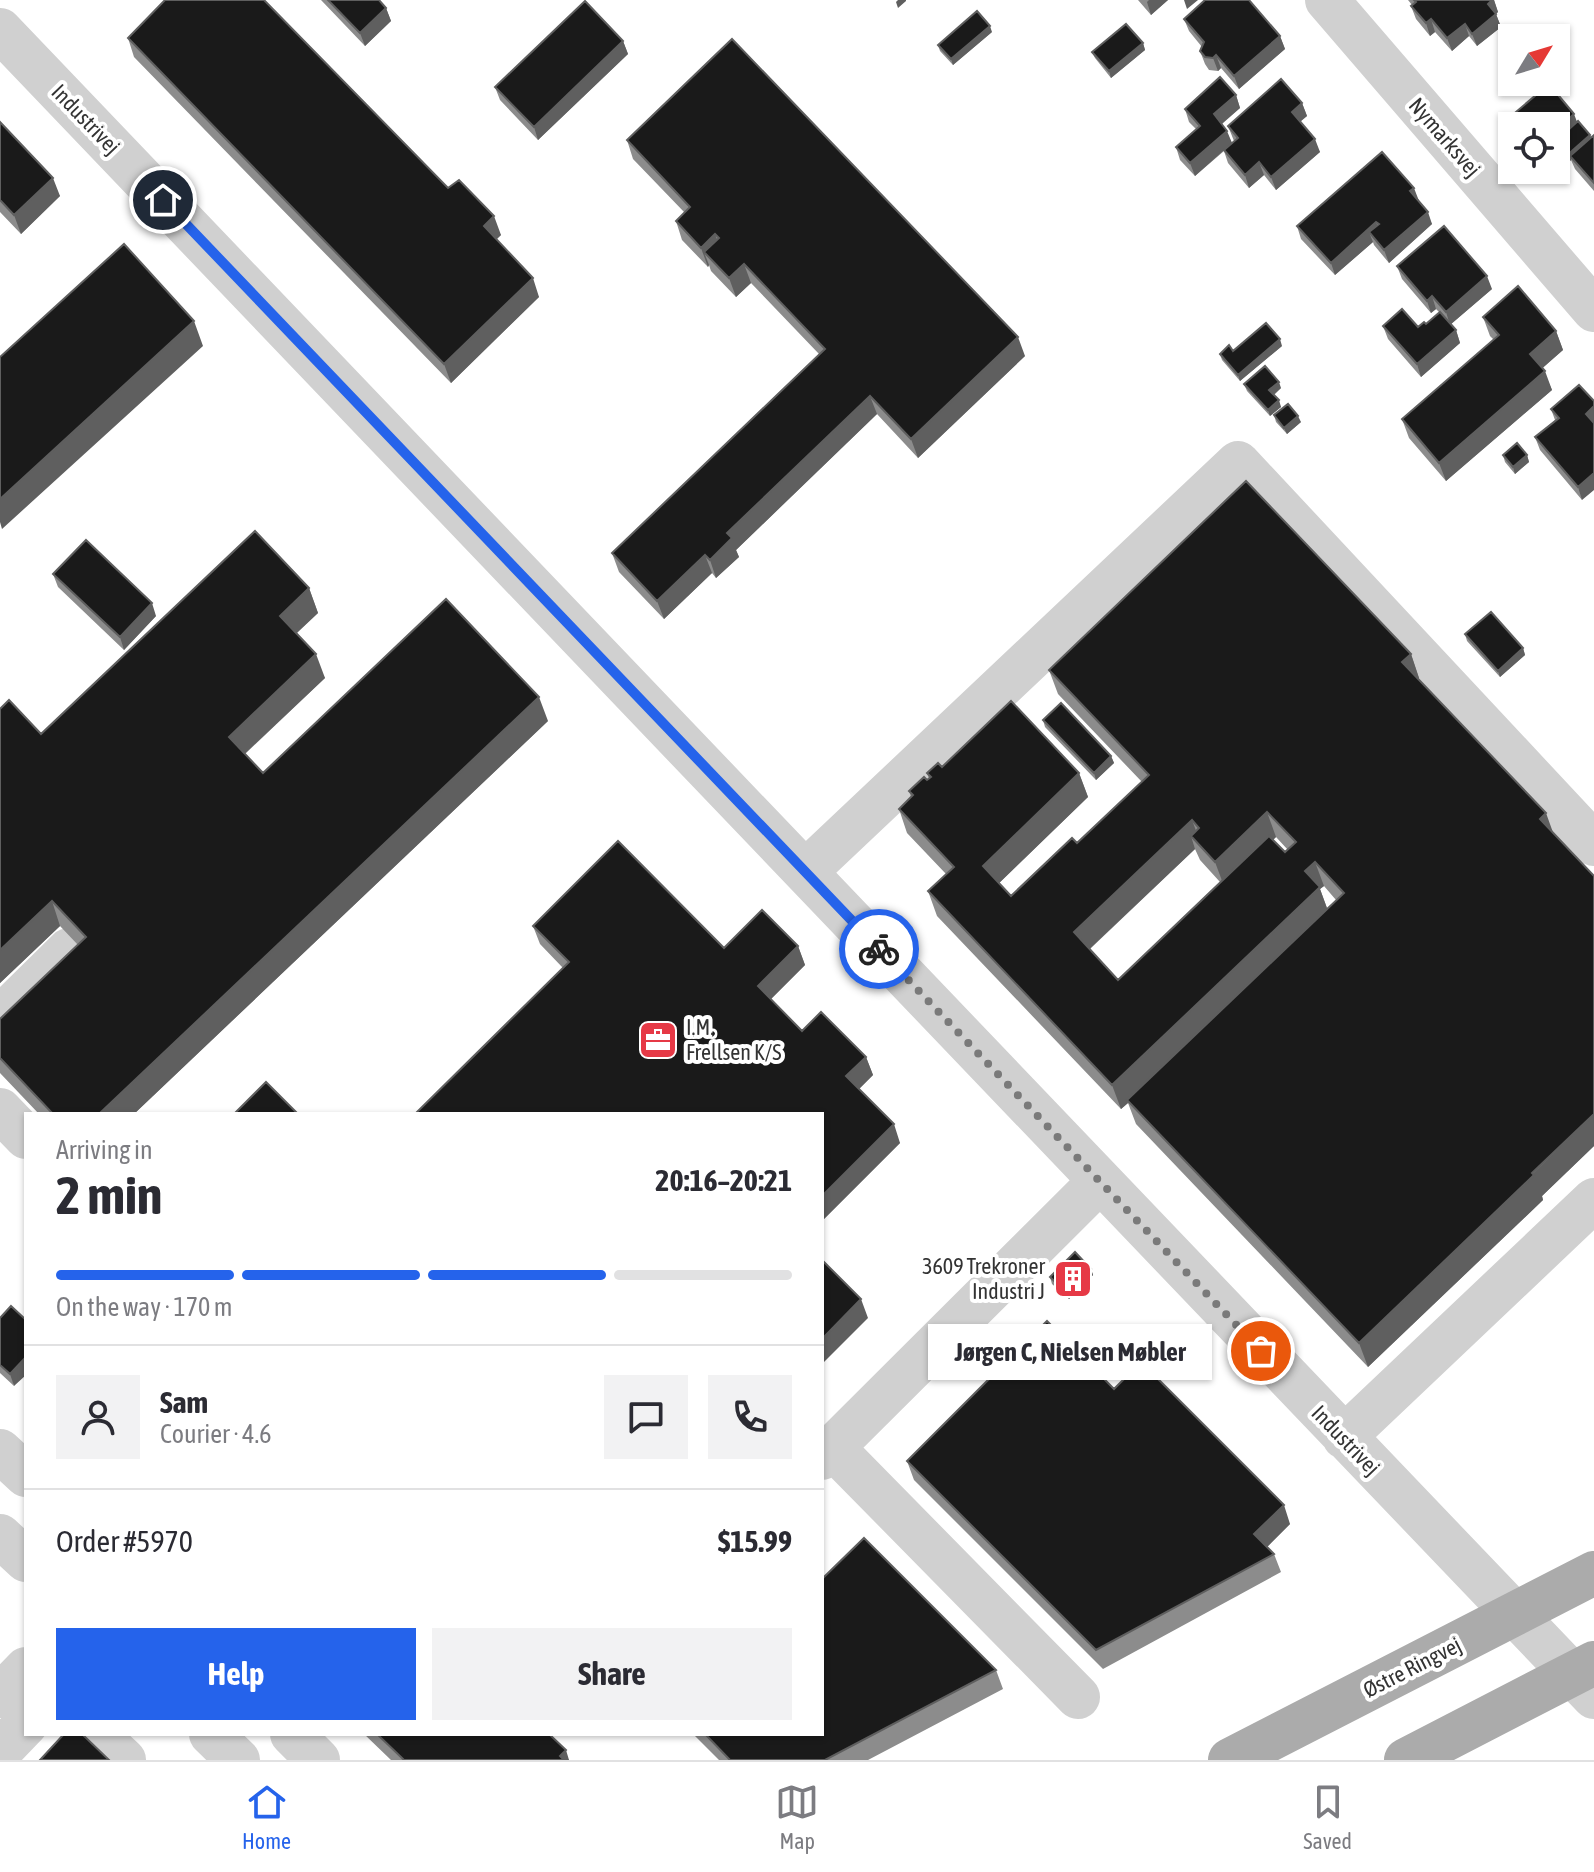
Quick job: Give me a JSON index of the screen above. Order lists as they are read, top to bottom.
{
  "streets": {
    "main road": ["Østre Ringvej"],
    "street": ["Industrivej", "Nymarksvej"]
  },
  "crossings": [
    ["Industrivej", "Østre Ringvej"]
  ],
  "places": {
    "office": ["I.M. Frellsen K/S"],
    "building": ["3609 Trekroner Industri J"],
    "other": ["Jørgen C, Nielsen Møbler"]
  },
  "north": "top right",
  "page": {
    "heading": ["2 min", "Arriving in", "20:16–20:21"],
    "panel": [
      "Sam",
      "Courier · 4.6",
      "Order #5970",
      "$15.99"
    ],
    "bar": "On the way · 170 m",
    "bubble": "Jørgen C, Nielsen Møbler",
    "buttons": ["Help", "Share"],
    "tabs": ["Home", "Map", "Saved"]
  }
}
